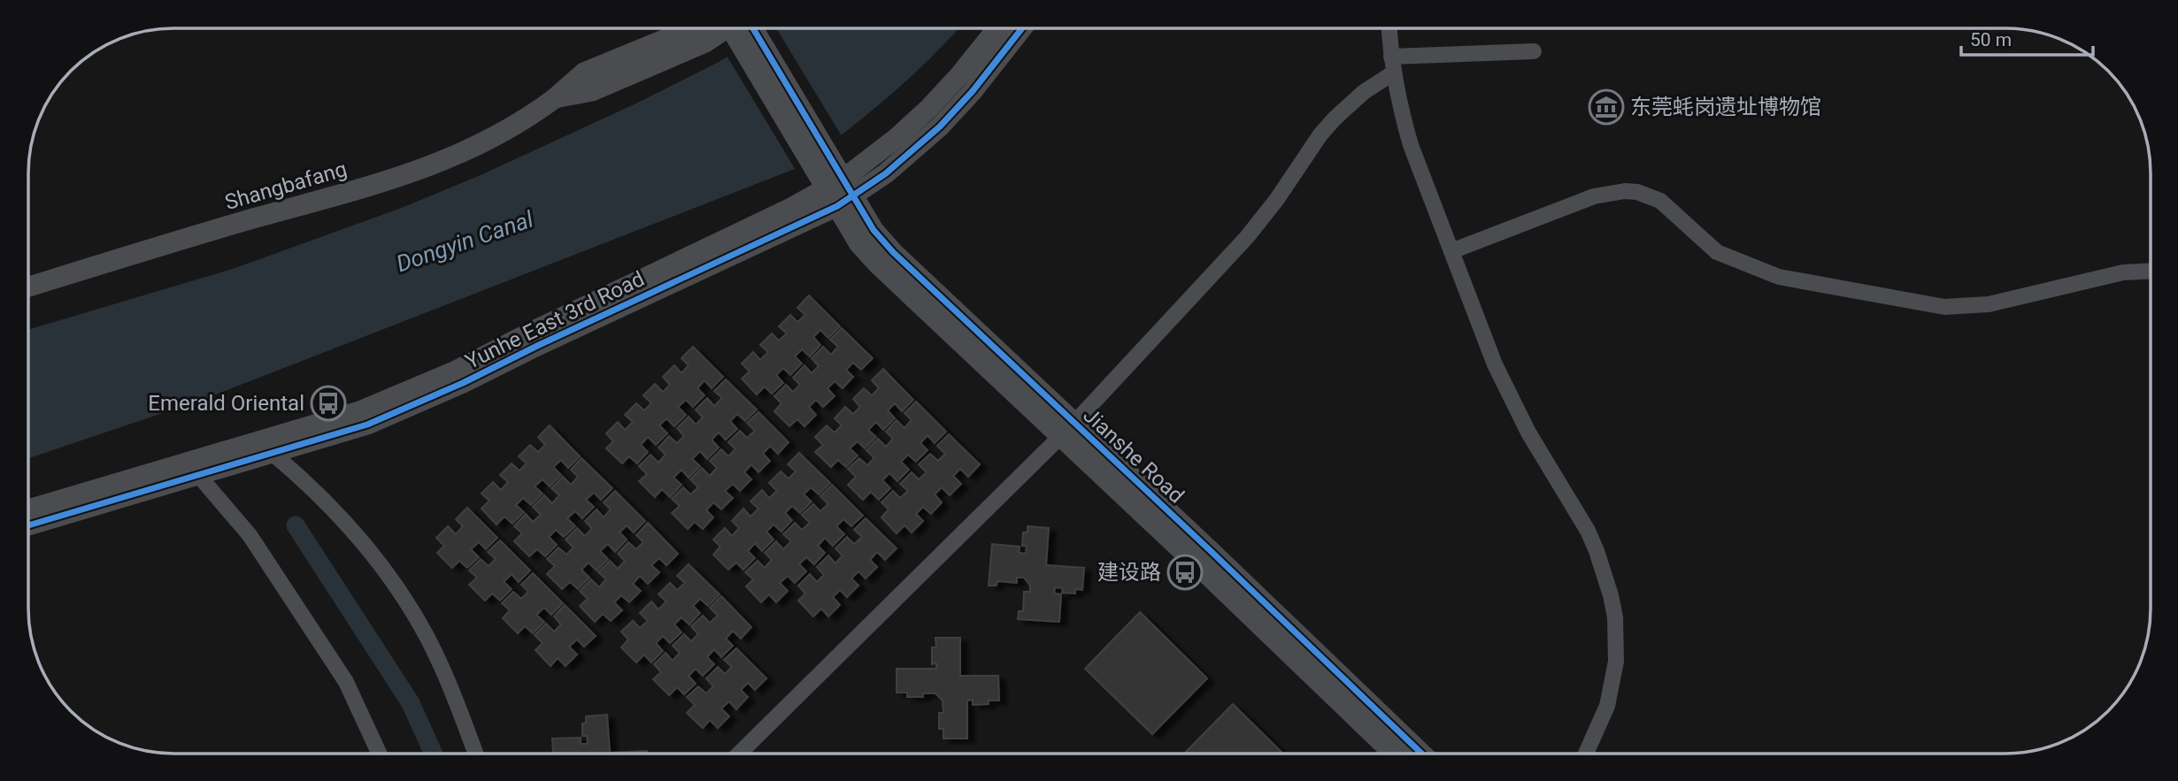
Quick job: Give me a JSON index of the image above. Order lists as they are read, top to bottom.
{
  "streets": {
    "street": ["Shangbafang", "Yunhe East 3rd Road", "Jianshe Road"]
  },
  "crossings": [
    ["Yunhe East 3rd Road", "Jianshe Road"]
  ],
  "water": ["Dongyin Canal"],
  "places": {
    "museum": ["东莞蚝岗遗址博物馆"],
    "bus stop": ["Emerald Oriental", "建设路"]
  },
  "scale_bar": "50 m"
}
